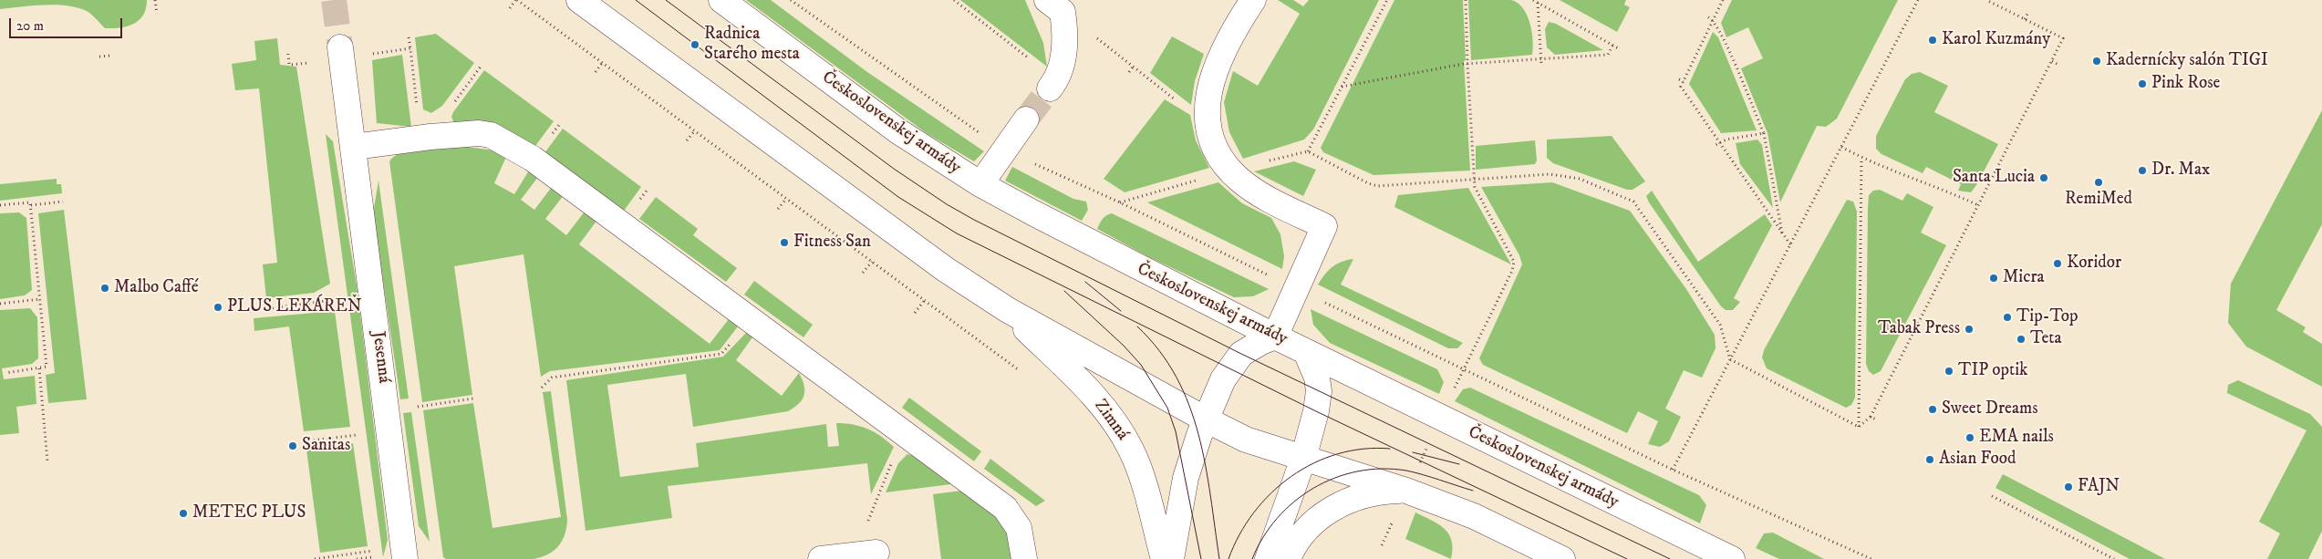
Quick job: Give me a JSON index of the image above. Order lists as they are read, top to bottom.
{
  "streets": {
    "street": ["Československej armády", "Jesenná", "Zimná"]
  },
  "places": [
    "Karol Kuzmány",
    "Radnica Starého mesta",
    "Kadernícky salón TIGI",
    "Pink Rose",
    "Dr. Max",
    "Santa Lucia",
    "RemiMed",
    "Fitness San",
    "Koridor",
    "Micra",
    "Malbo Caffé",
    "PLUS LEKÁREŇ",
    "Tip-Top",
    "Tabak Press",
    "Teta",
    "TIP optik",
    "Sweet Dreams",
    "EMA nails",
    "Sanitas",
    "Asian Food",
    "FAJN",
    "METEC PLUS"
  ],
  "scale_bar": "20 m"
}
